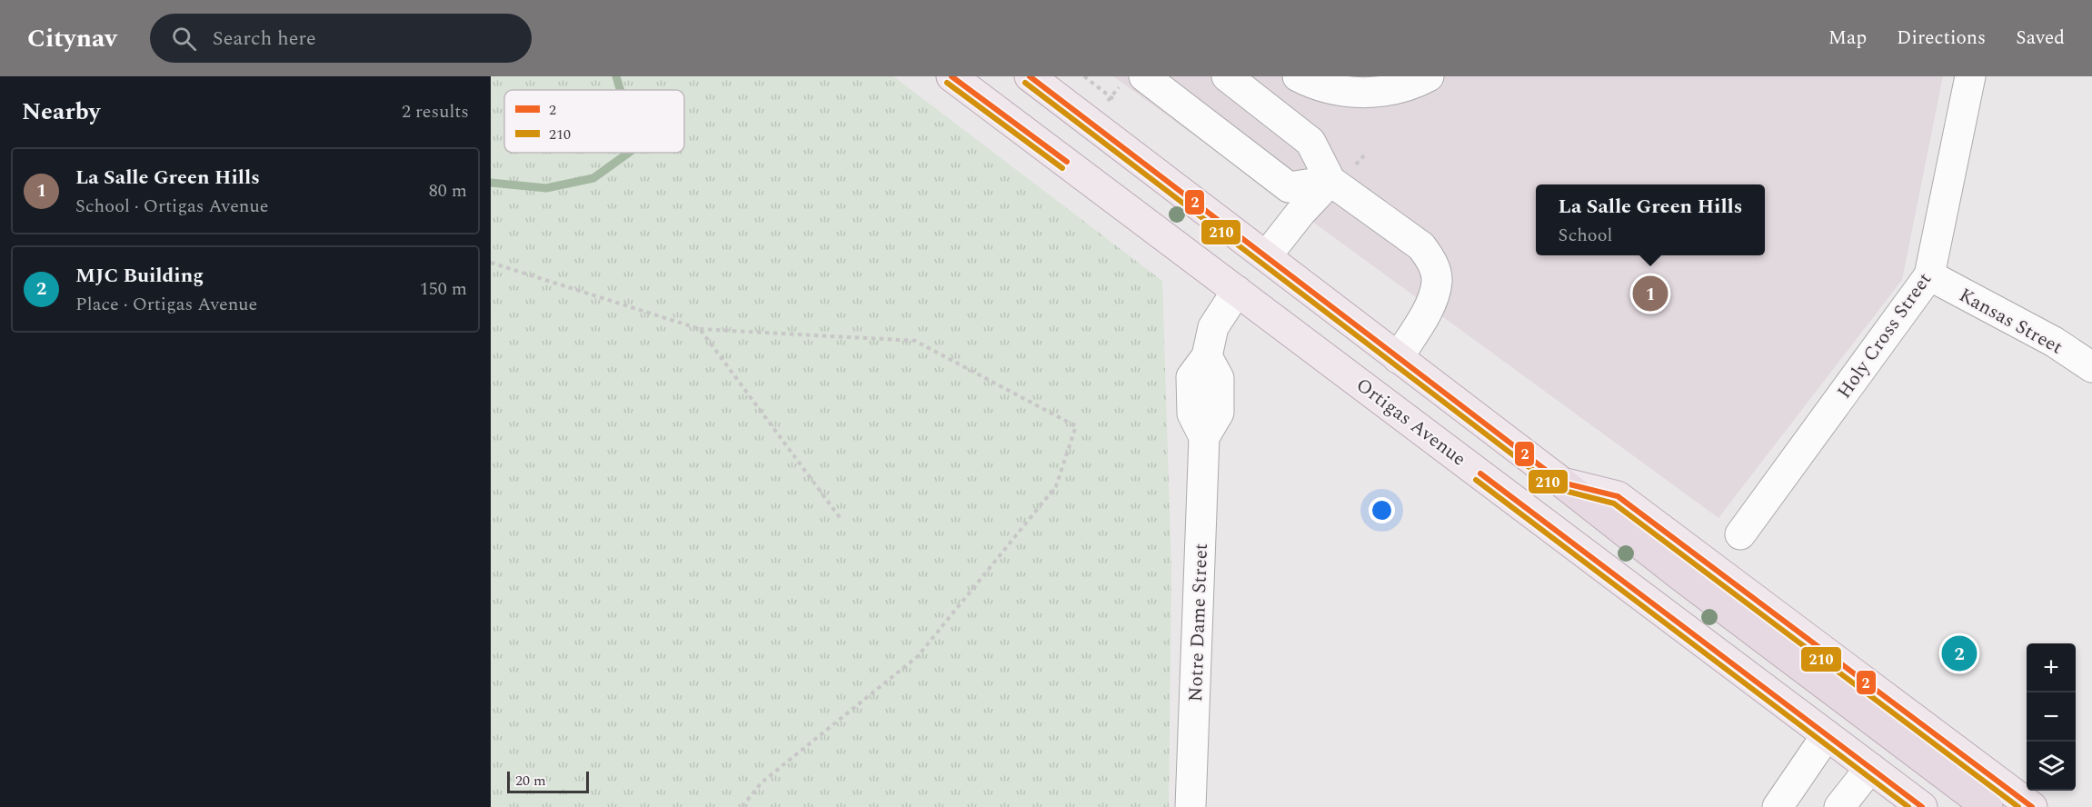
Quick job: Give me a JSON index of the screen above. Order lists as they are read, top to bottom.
{
  "streets": {
    "main road": ["Ortigas Avenue"],
    "street": ["Kansas Street", "Holy Cross Street", "Notre Dame Street"]
  },
  "crossings": [
    ["Kansas Street", "Holy Cross Street"],
    ["Ortigas Avenue", "Notre Dame Street"]
  ],
  "lines": ["transit line 2", "transit line 210"],
  "legend": ["2", "210"],
  "scale_bar": "20 m",
  "page": {
    "header": "Citynav",
    "search": "Search here",
    "nav": ["Map", "Directions", "Saved"],
    "heading": ["Nearby", "2 results"],
    "list": [
      {
        "mark": "1",
        "name": "La Salle Green Hills",
        "note": "School · Ortigas Avenue",
        "value": "80 m"
      },
      {
        "mark": "2",
        "name": "MJC Building",
        "note": "Place · Ortigas Avenue",
        "value": "150 m"
      }
    ],
    "popup": ["La Salle Green Hills", "School"],
    "pins": ["1", "2"],
    "map_buttons": ["+", "−"],
    "scale": "20 m"
  }
}
